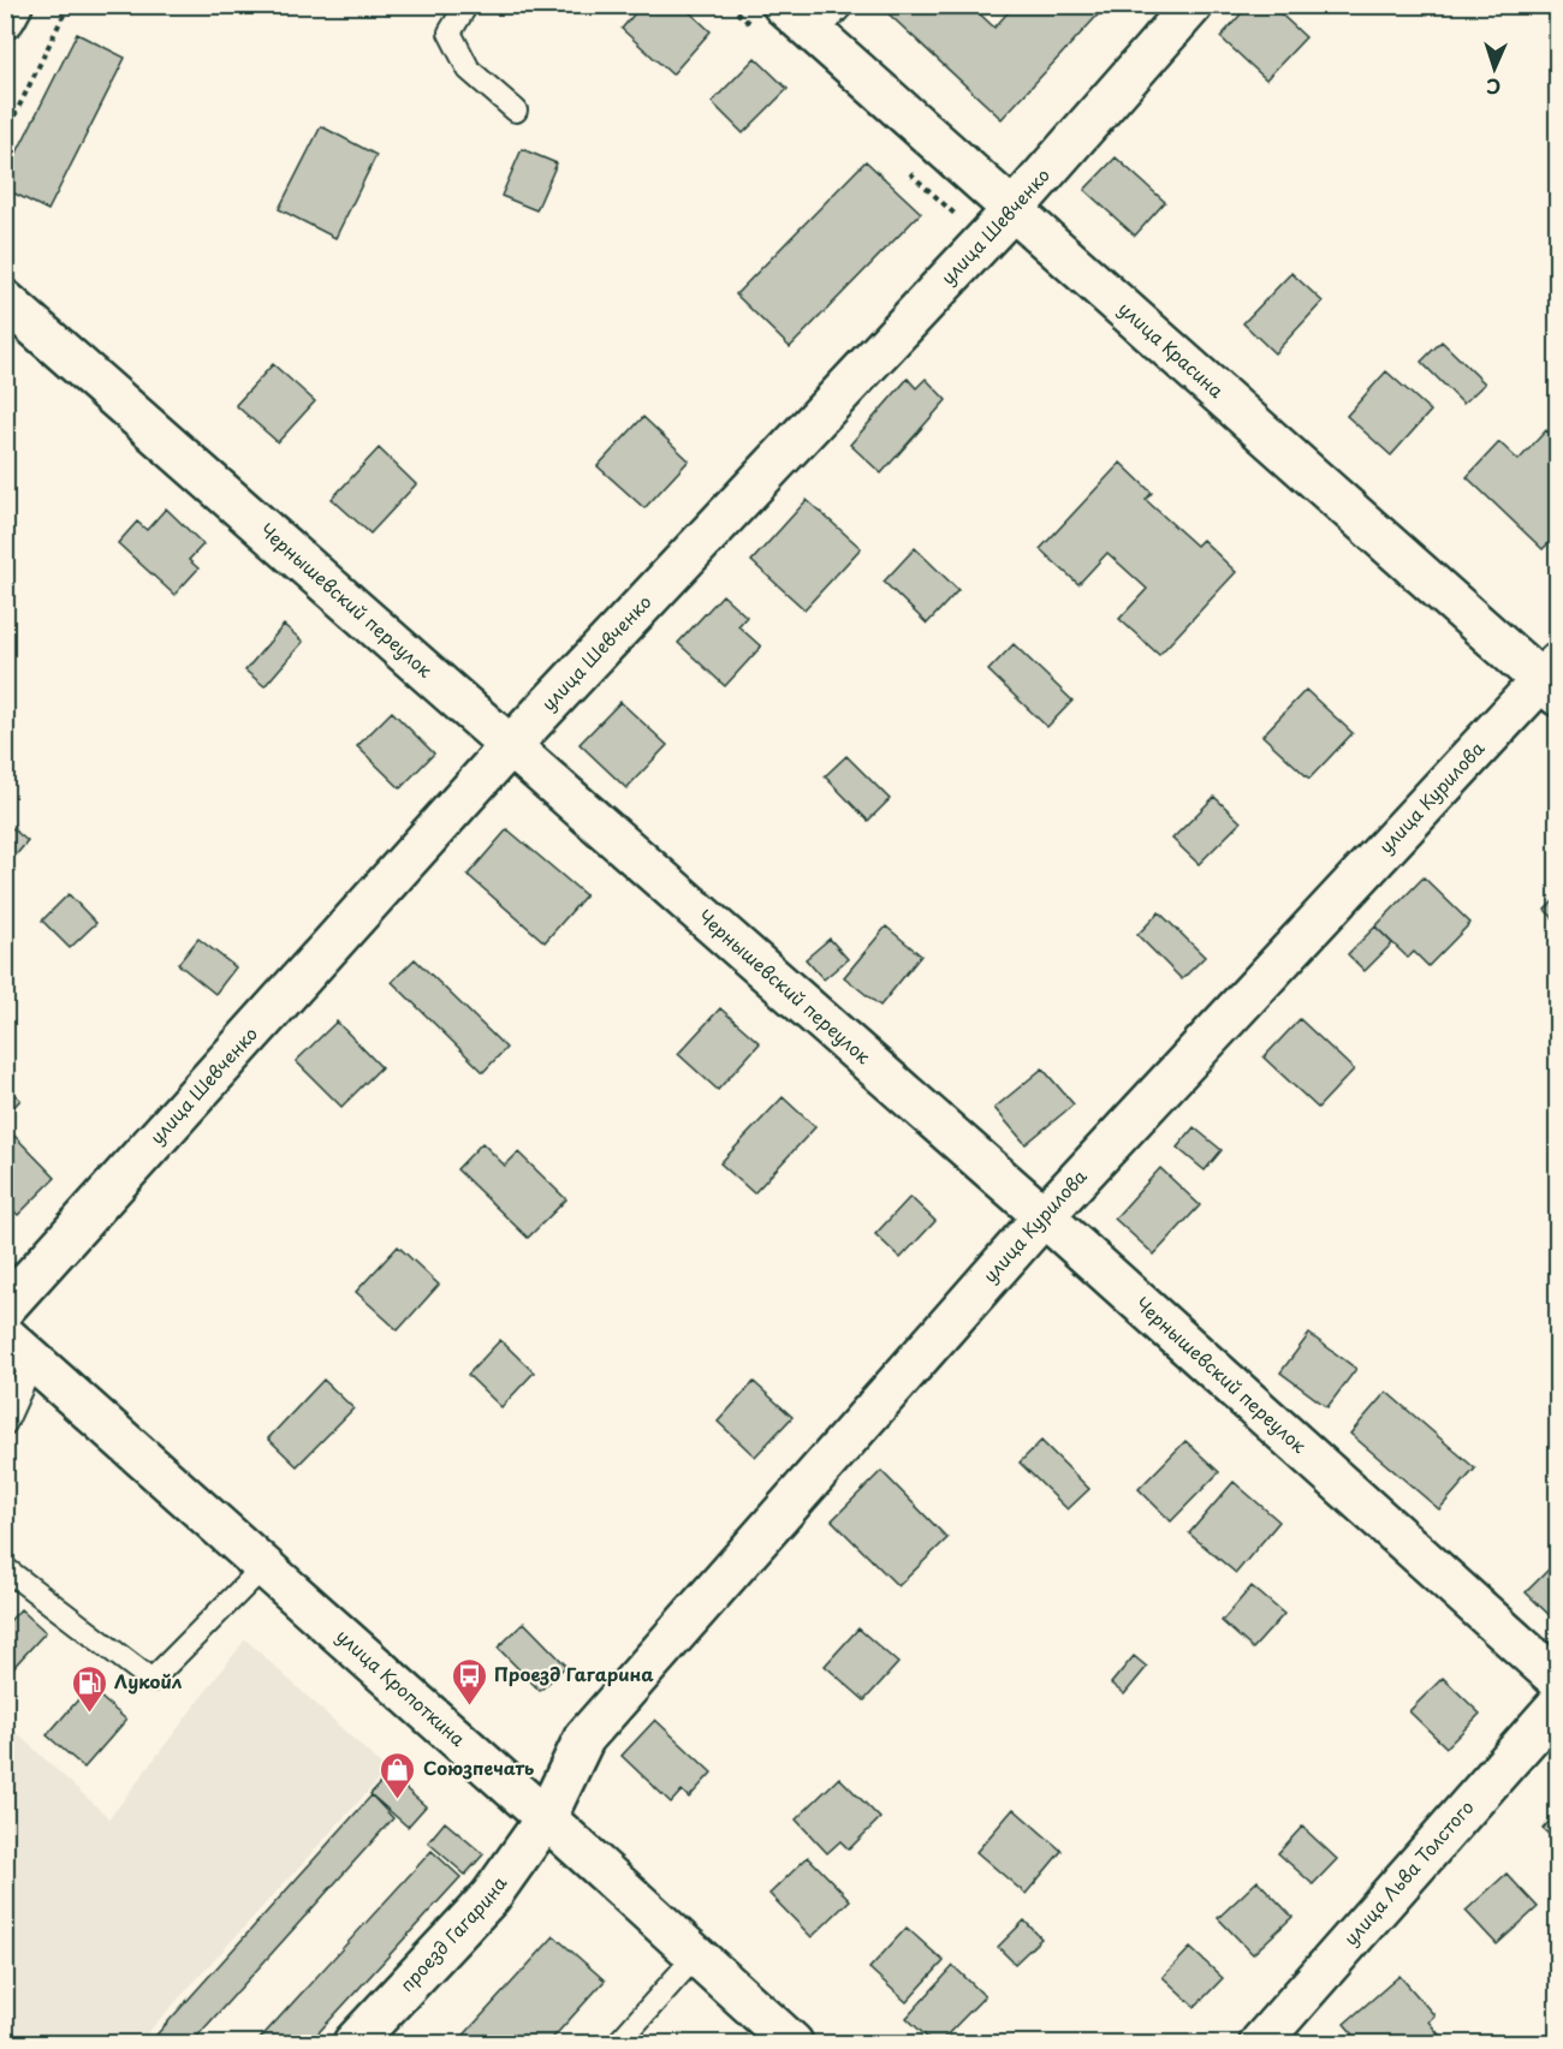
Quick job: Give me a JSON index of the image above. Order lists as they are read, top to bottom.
{
  "streets": {
    "street": [
      "улица Шевченко",
      "улица Красина",
      "Чернышевский переулок",
      "улица Курилова",
      "улица Кропоткина",
      "улица Льва Толстого",
      "проезд Гагарина"
    ]
  },
  "crossings": [
    ["улица Шевченко", "улица Красина"],
    ["улица Шевченко", "Чернышевский переулок"],
    ["улица Красина", "улица Курилова"],
    ["Чернышевский переулок", "улица Курилова"],
    ["улица Курилова", "улица Кропоткина"],
    ["улица Курилова", "проезд Гагарина"],
    ["улица Кропоткина", "проезд Гагарина"]
  ],
  "places": {
    "bus stop": ["Проезд Гагарина"],
    "fuel station": ["Лукойл"],
    "shop": ["Союзпечать"]
  },
  "north": "bottom"
}
